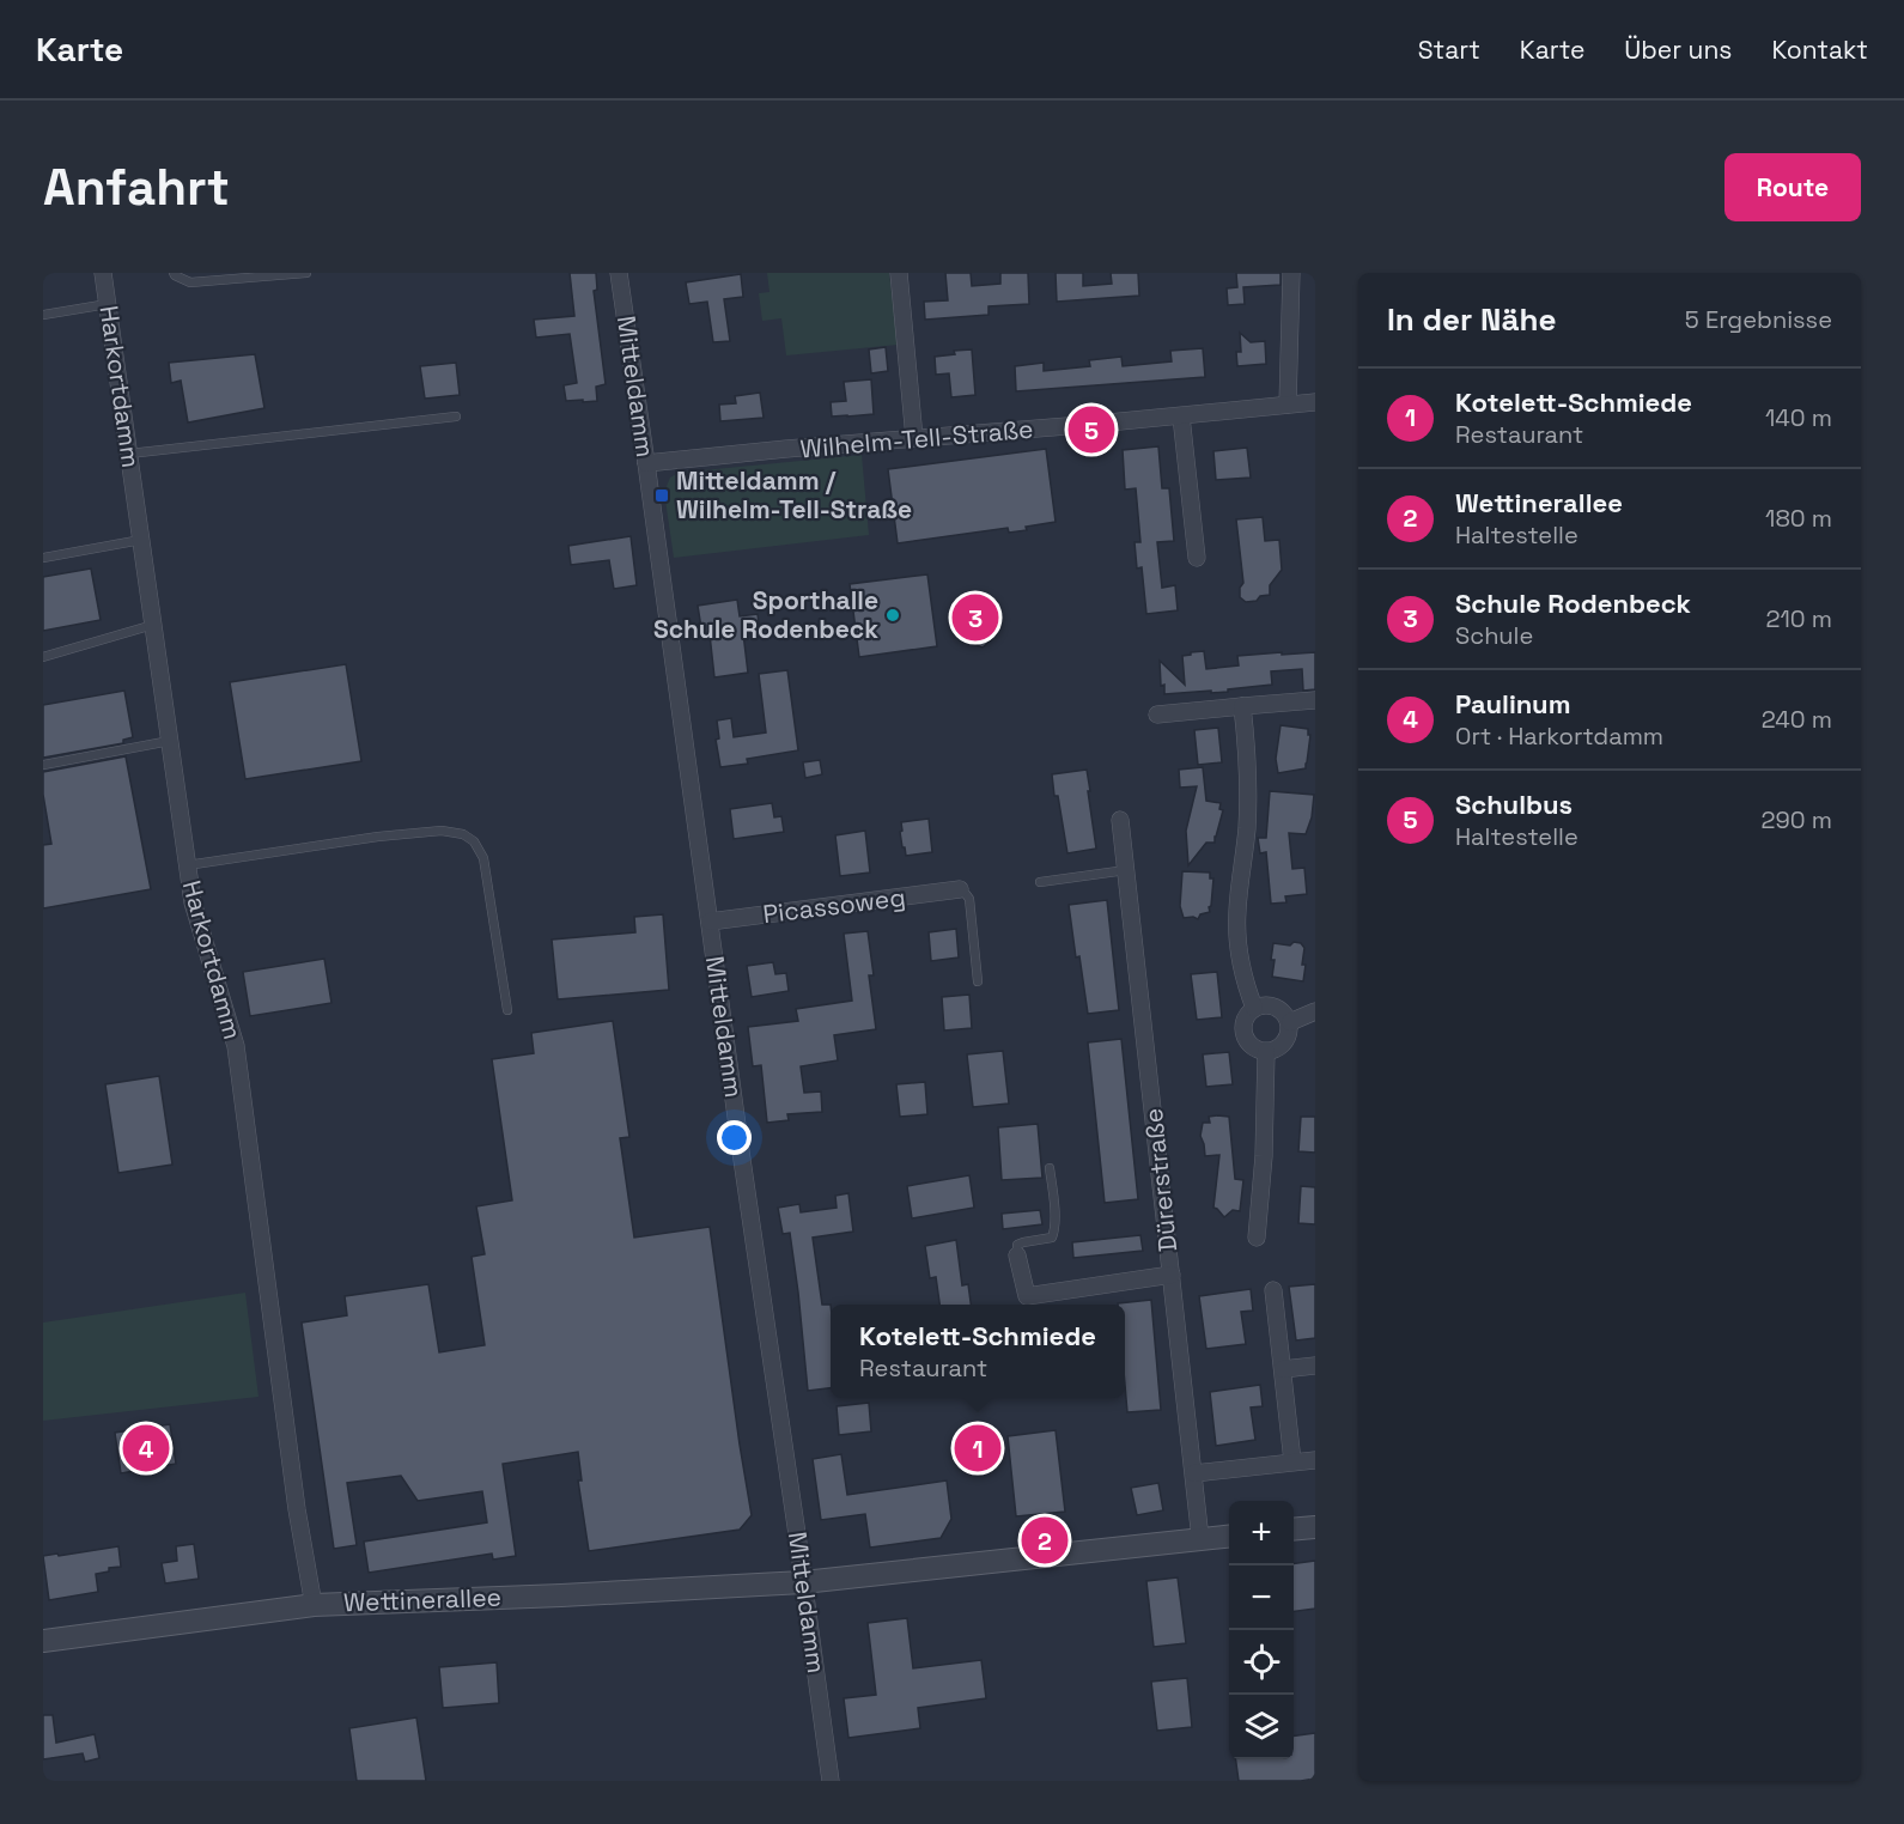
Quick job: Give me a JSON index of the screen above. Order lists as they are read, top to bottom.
{
  "streets": {
    "street": [
      "Harkortdamm",
      "Mitteldamm",
      "Wilhelm-Tell-Straße",
      "Picassoweg",
      "Dürerstraße",
      "Wettinerallee"
    ]
  },
  "crossings": [
    ["Harkortdamm", "Wettinerallee"],
    ["Mitteldamm", "Wilhelm-Tell-Straße"],
    ["Mitteldamm", "Picassoweg"],
    ["Mitteldamm", "Wettinerallee"],
    ["Dürerstraße", "Wettinerallee"]
  ],
  "places": {
    "transit": ["Mitteldamm / Wilhelm-Tell-Straße"],
    "other": ["Sporthalle Schule Rodenbeck"]
  },
  "page": {
    "header": "Karte",
    "nav": [
      "Start",
      "Karte",
      "Über uns",
      "Kontakt"
    ],
    "buttons": "Route",
    "title": "Anfahrt",
    "heading": ["In der Nähe", "5 Ergebnisse"],
    "list": [
      {
        "mark": "1",
        "name": "Kotelett-Schmiede",
        "note": "Restaurant",
        "value": "140 m"
      },
      {
        "mark": "2",
        "name": "Wettinerallee",
        "note": "Haltestelle",
        "value": "180 m"
      },
      {
        "mark": "3",
        "name": "Schule Rodenbeck",
        "note": "Schule",
        "value": "210 m"
      },
      {
        "mark": "4",
        "name": "Paulinum",
        "note": "Ort · Harkortdamm",
        "value": "240 m"
      },
      {
        "mark": "5",
        "name": "Schulbus",
        "note": "Haltestelle",
        "value": "290 m"
      }
    ],
    "pins": [
      "5",
      "3",
      "1",
      "4",
      "2"
    ],
    "popup": ["Kotelett-Schmiede", "Restaurant"],
    "map_buttons": ["+", "−"]
  }
}
